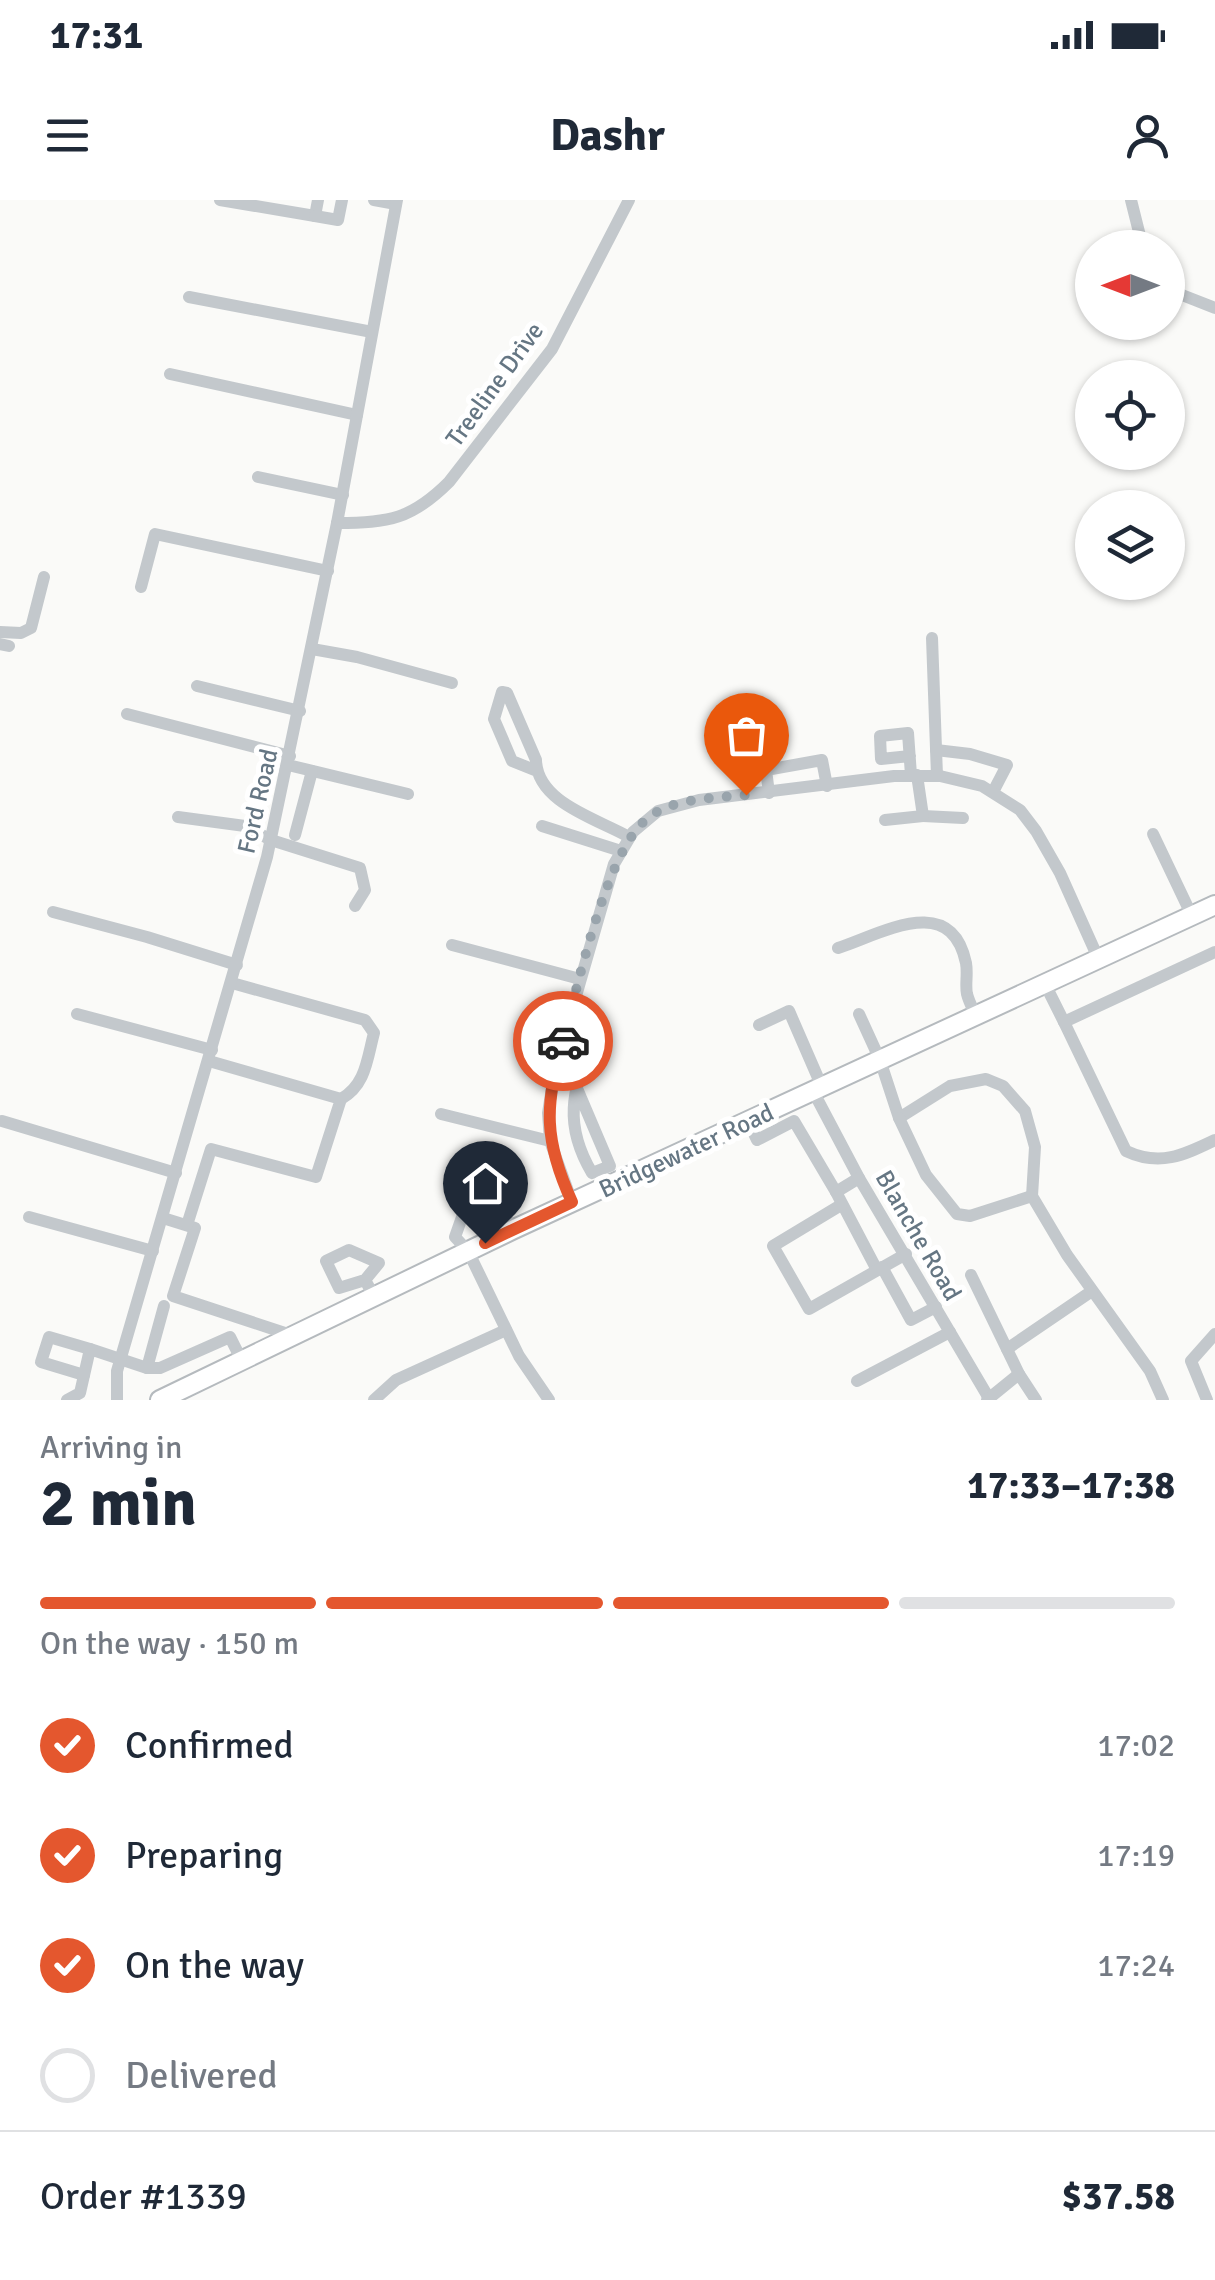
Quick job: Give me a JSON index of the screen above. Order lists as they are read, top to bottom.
{
  "streets": {
    "main road": ["Bridgewater Road"],
    "street": ["Treeline Drive", "Ford Road", "Blanche Road"]
  },
  "crossings": [
    ["Treeline Drive", "Ford Road"],
    ["Bridgewater Road", "Blanche Road"]
  ],
  "north": "left",
  "page": {
    "status": "17:31",
    "header": "Dashr",
    "heading": ["2 min", "Arriving in", "17:33–17:38"],
    "panel": ["Order #1339", "$37.58"],
    "bar": "On the way · 150 m",
    "list": [
      ["Confirmed", "17:02"],
      ["Preparing", "17:19"],
      ["On the way", "17:24"],
      "Delivered"
    ]
  }
}
